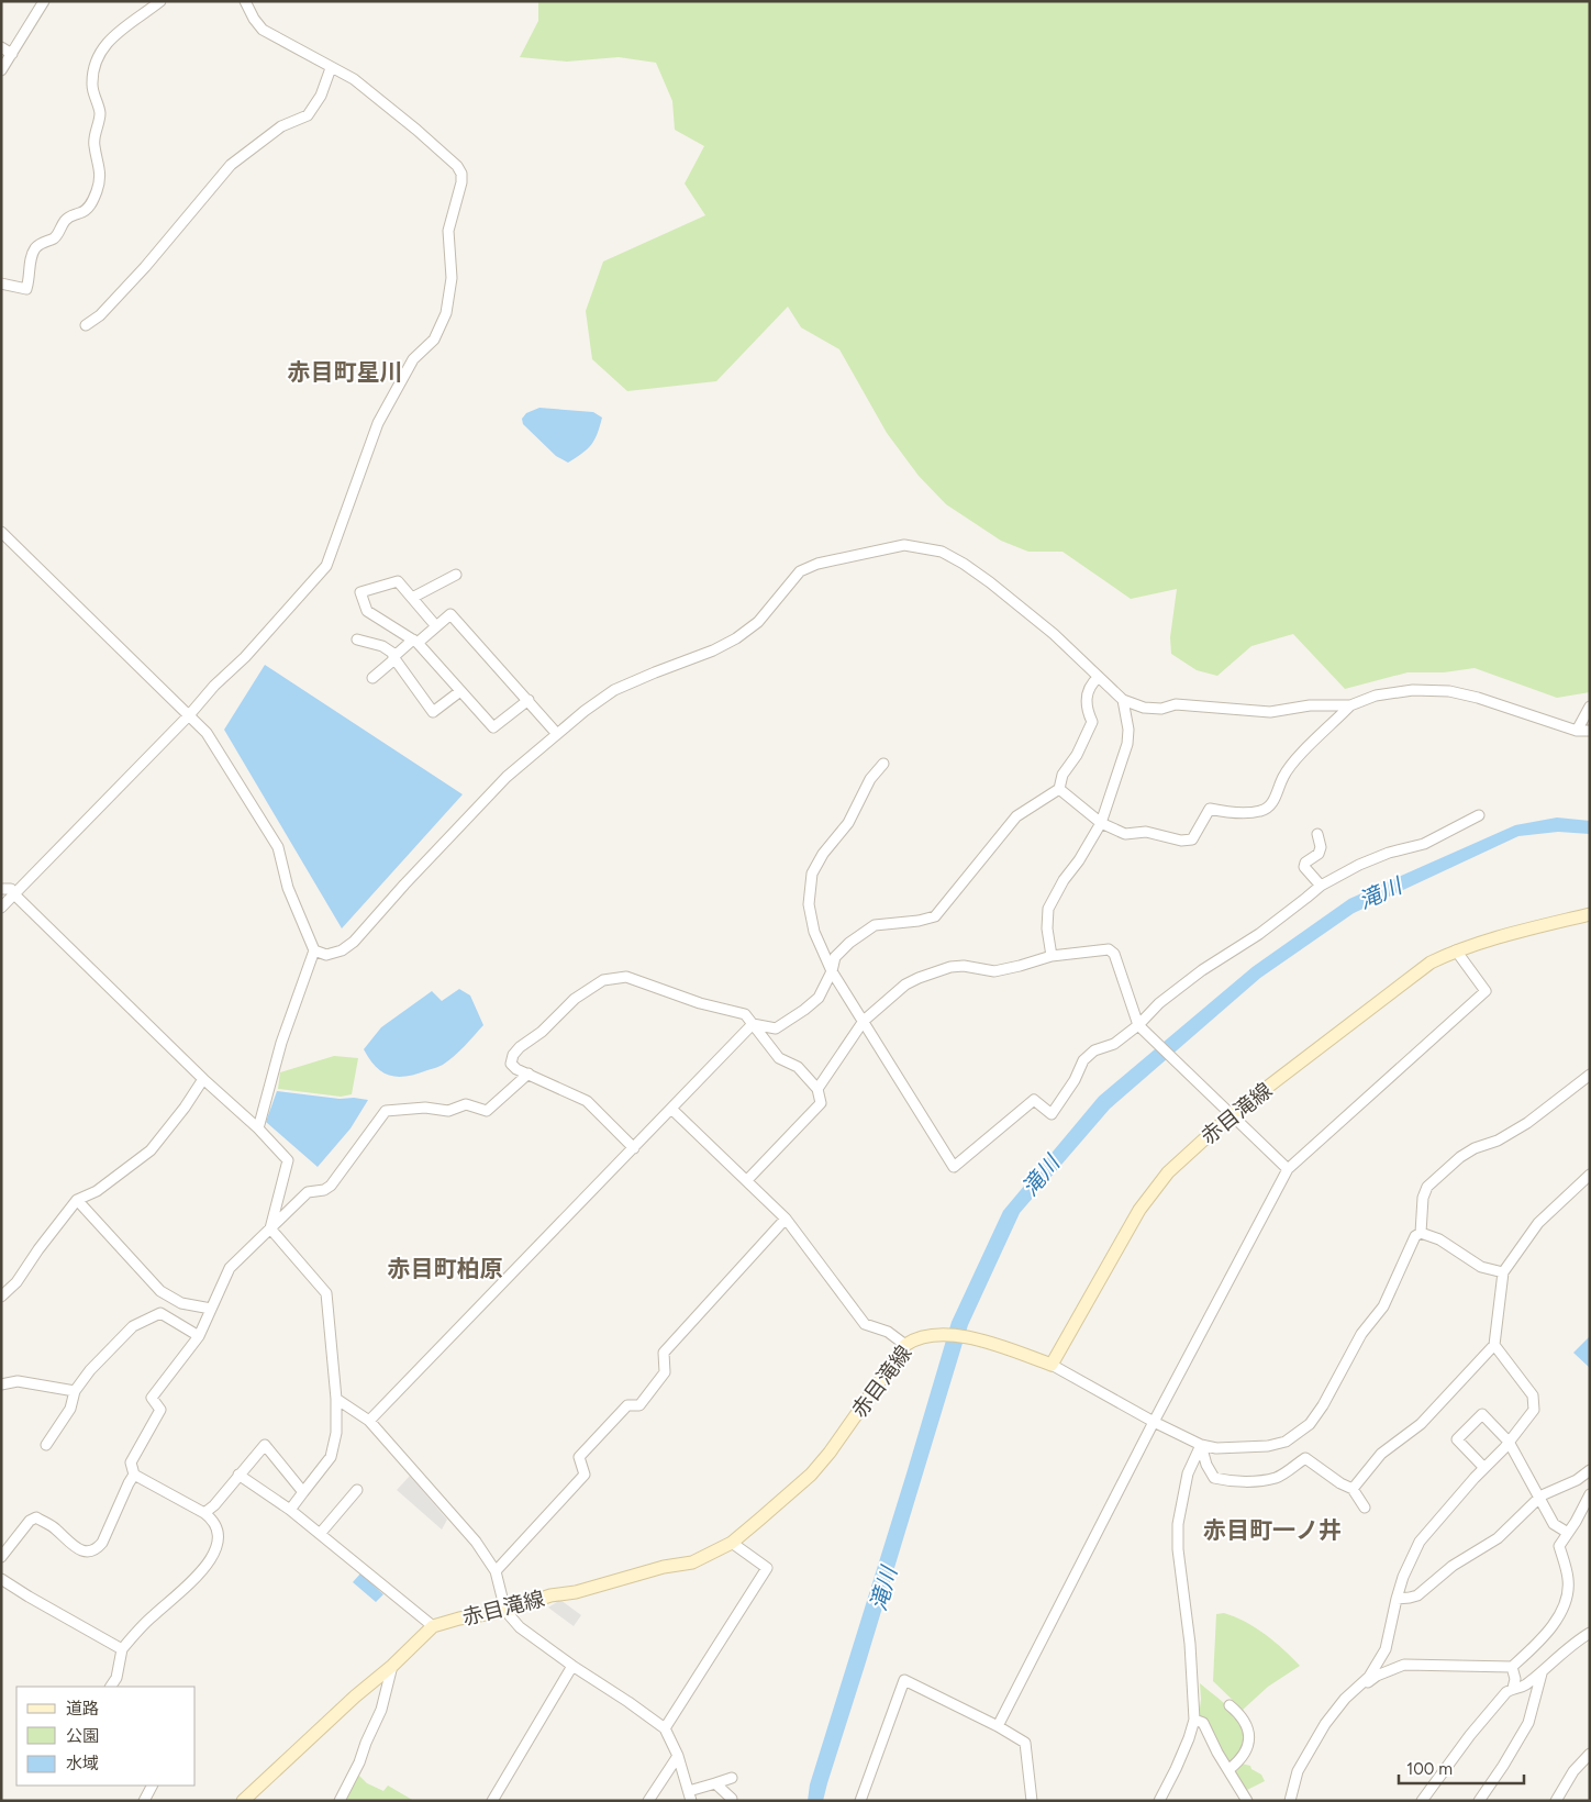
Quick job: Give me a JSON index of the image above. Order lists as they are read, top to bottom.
{
  "streets": {
    "main road": ["赤目滝線"]
  },
  "districts": ["赤目町星川", "赤目町柏原", "赤目町一ノ井"],
  "water": ["滝川"],
  "legend": ["道路", "公園", "水域"],
  "scale_bar": "100 m"
}
